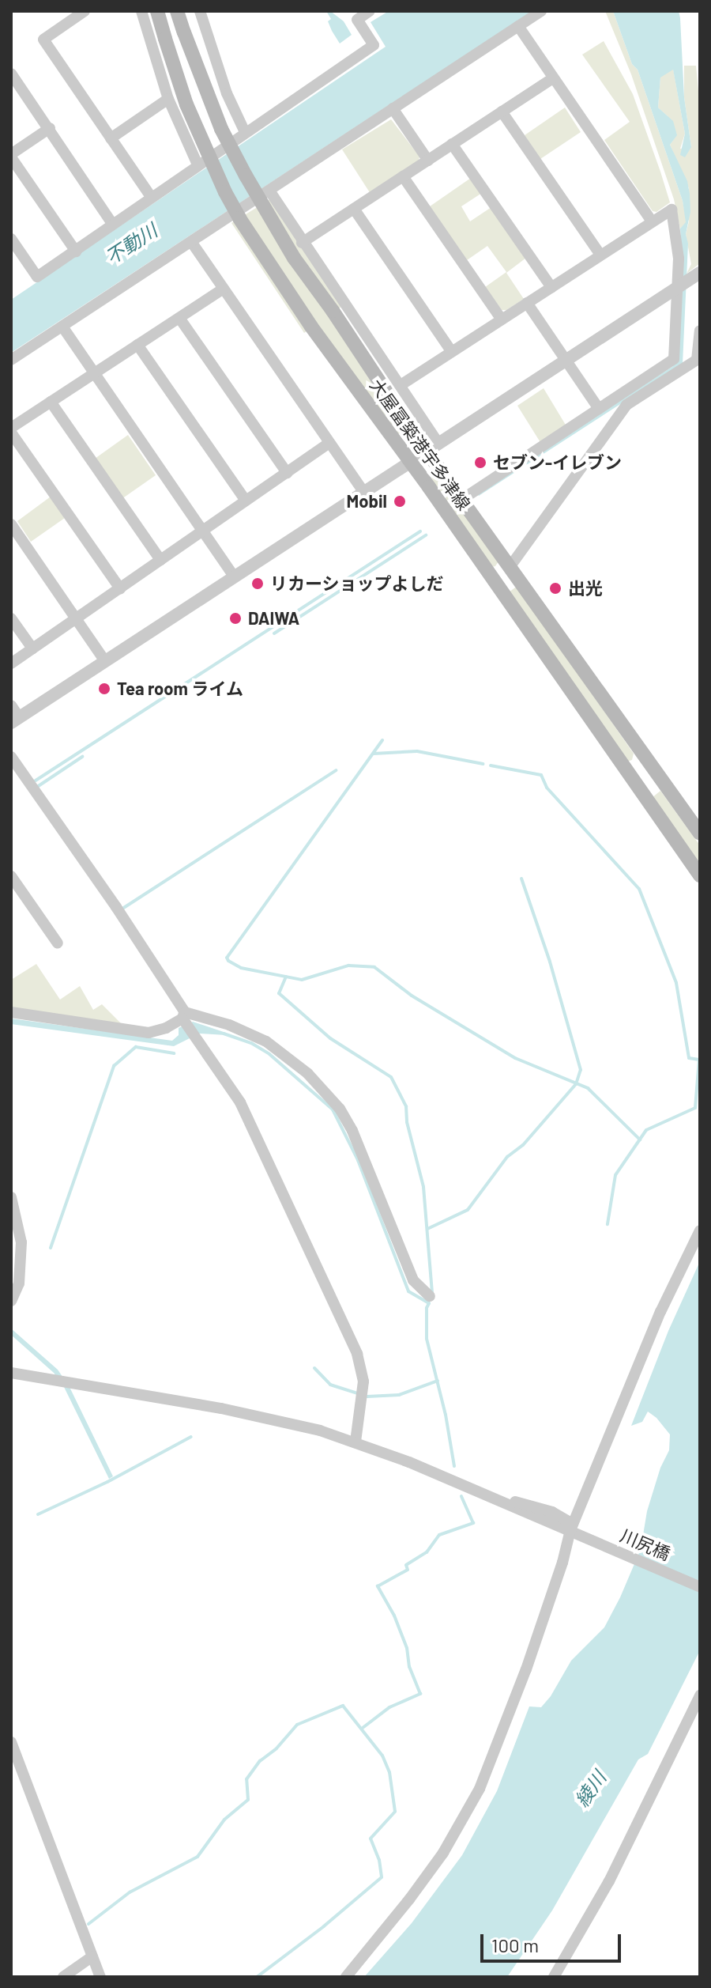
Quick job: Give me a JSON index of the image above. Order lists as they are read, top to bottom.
{
  "streets": {
    "main road": ["大屋冨築港宇多津線"],
    "street": ["川尻橋"]
  },
  "water": ["不動川", "綾川"],
  "places": [
    "セブン-イレブン",
    "Mobil",
    "リカーショップよしだ",
    "出光",
    "DAIWA",
    "Tea room ライム"
  ],
  "scale_bar": "100 m"
}
